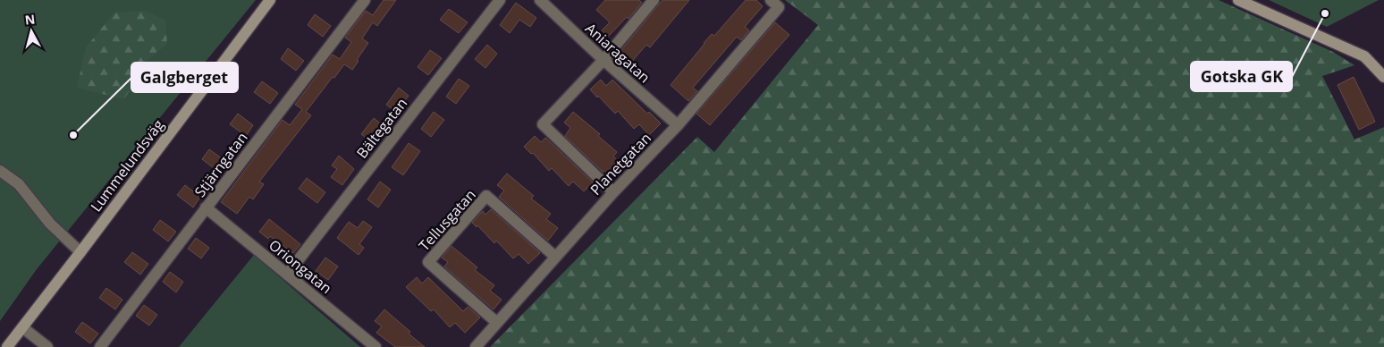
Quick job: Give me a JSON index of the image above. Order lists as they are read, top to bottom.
{
  "streets": {
    "main road": ["Lummelundsväg"],
    "street": [
      "Aniaragatan",
      "Bältegatan",
      "Planetgatan",
      "Stjärngatan",
      "Tellusgatan",
      "Oriongatan"
    ]
  },
  "crossings": [
    ["Aniaragatan", "Planetgatan"],
    ["Bältegatan", "Oriongatan"],
    ["Planetgatan", "Tellusgatan"],
    ["Stjärngatan", "Oriongatan"]
  ],
  "places": ["Gotska GK", "Galgberget"],
  "north": "top"
}
